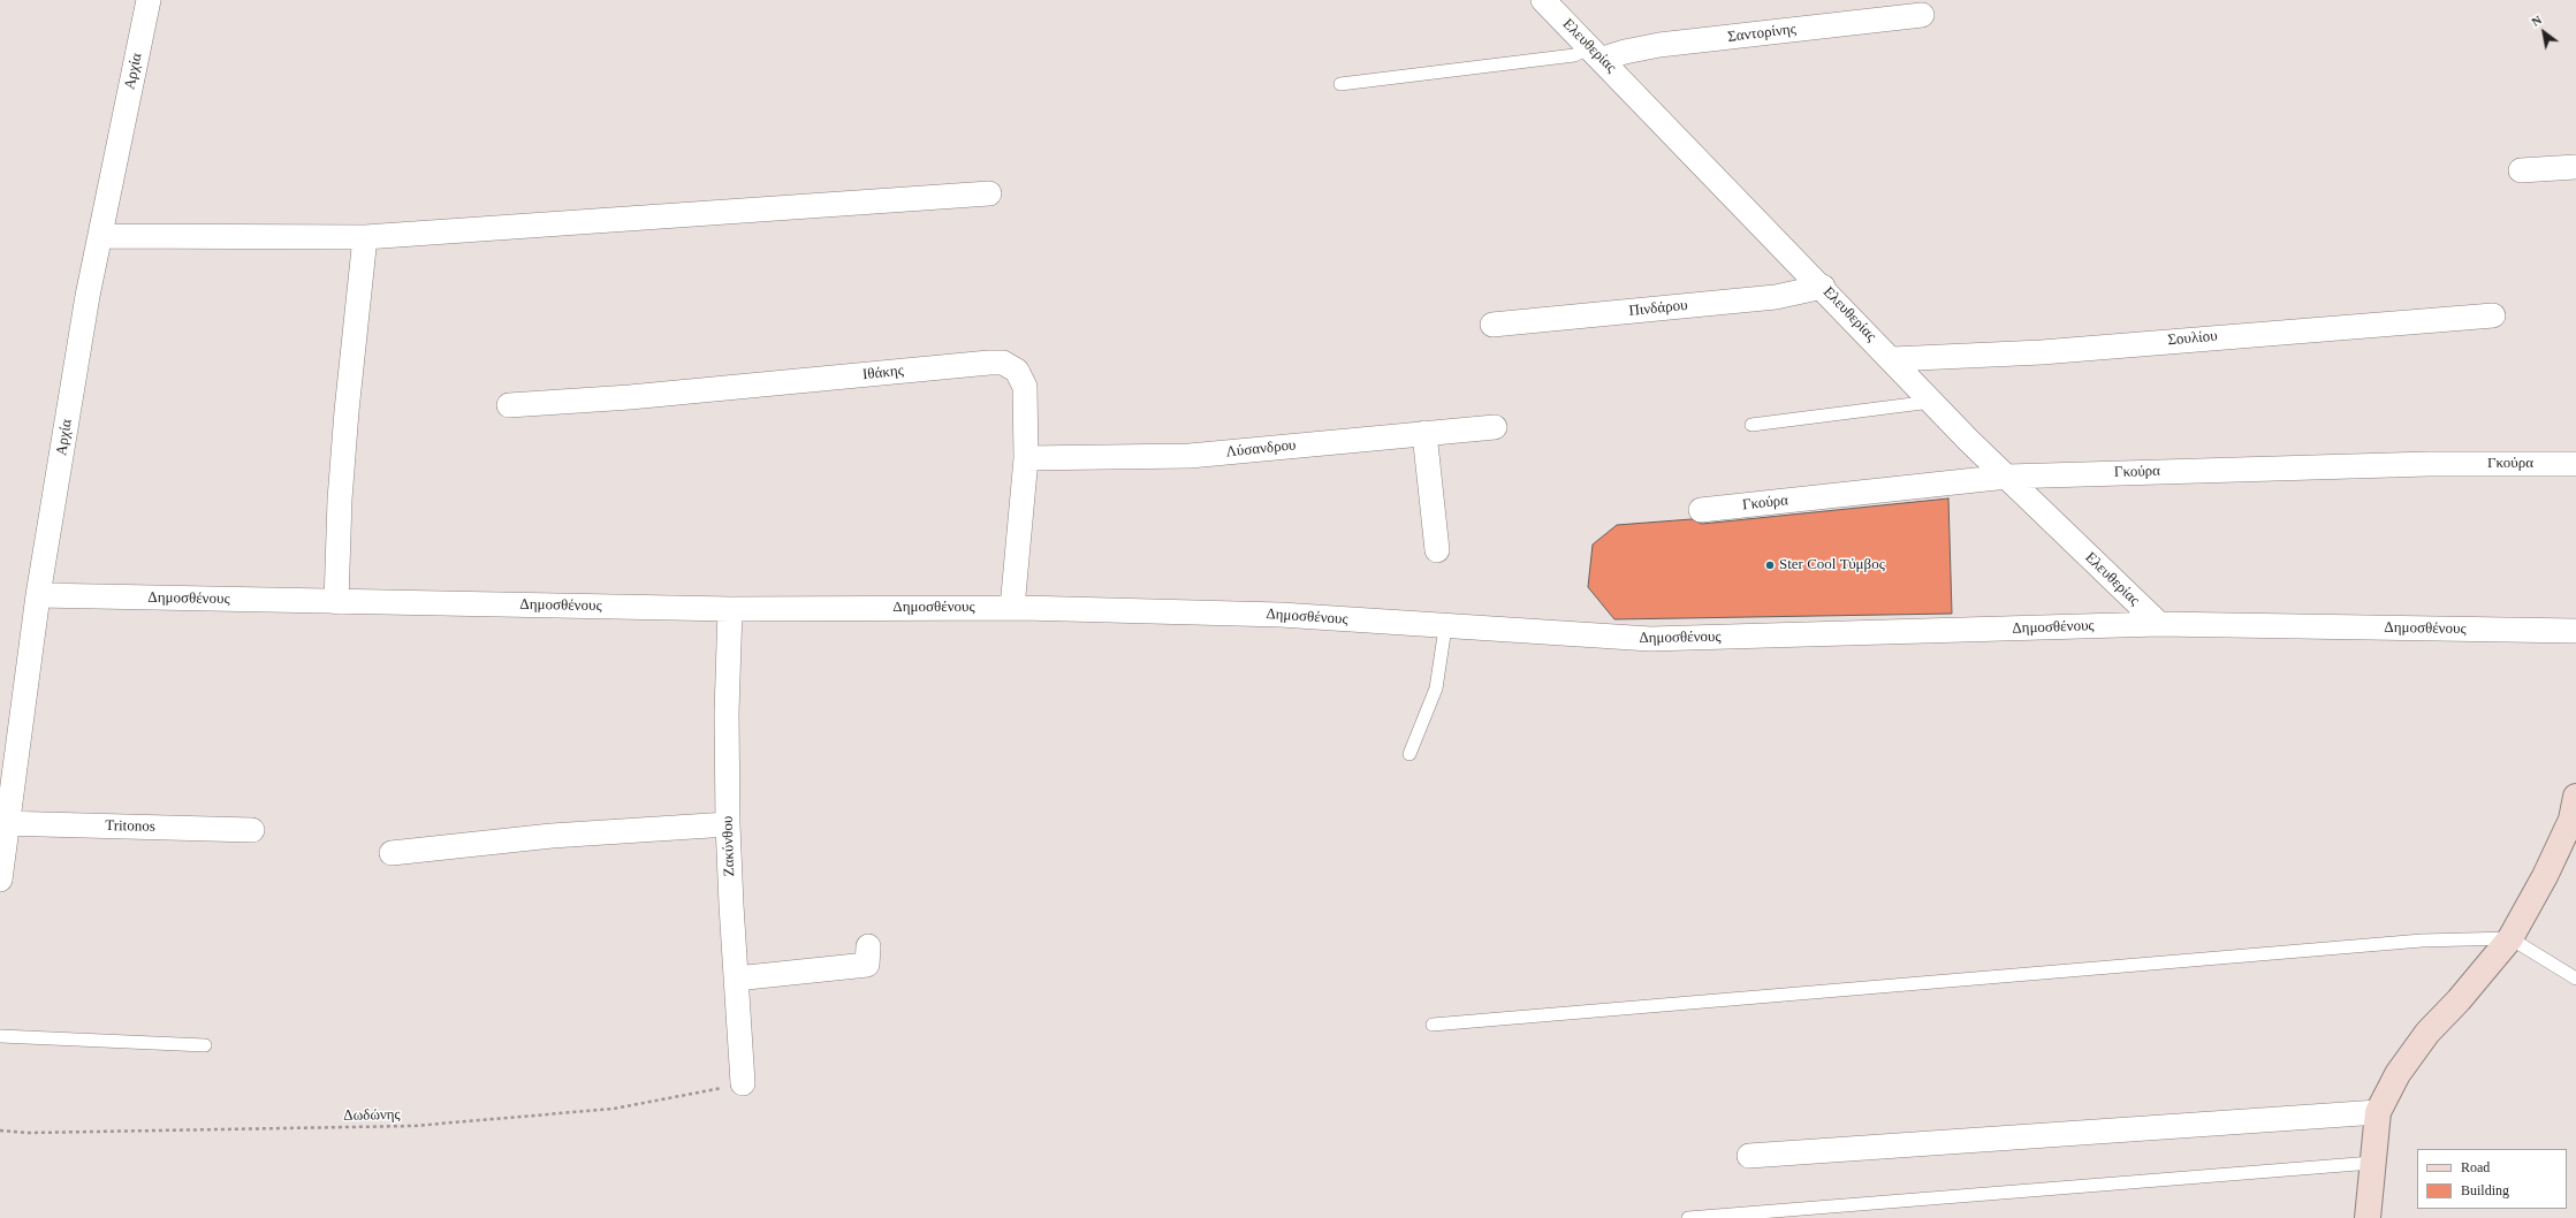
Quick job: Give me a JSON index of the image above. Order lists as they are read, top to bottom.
{
  "streets": {
    "street": [
      "Σαντορίνης",
      "Ελευθερίας",
      "Αρχία",
      "Πινδάρου",
      "Σουλίου",
      "Ιθάκης",
      "Λύσανδρου",
      "Γκούρα",
      "Δημοσθένους",
      "Tritonos",
      "Ζακύνθου"
    ],
    "path": ["Δωδώνης"]
  },
  "crossings": [
    ["Σαντορίνης", "Ελευθερίας"],
    ["Ελευθερίας", "Πινδάρου"],
    ["Ελευθερίας", "Σουλίου"],
    ["Ελευθερίας", "Γκούρα"],
    ["Ελευθερίας", "Δημοσθένους"],
    ["Αρχία", "Δημοσθένους"],
    ["Αρχία", "Tritonos"],
    ["Ιθάκης", "Λύσανδρου"],
    ["Ιθάκης", "Δημοσθένους"],
    ["Δημοσθένους", "Ζακύνθου"],
    ["Ζακύνθου", "Δωδώνης"]
  ],
  "places": ["Ster Cool Τύμβος"],
  "legend": ["Road", "Building"],
  "north": "top left"
}
